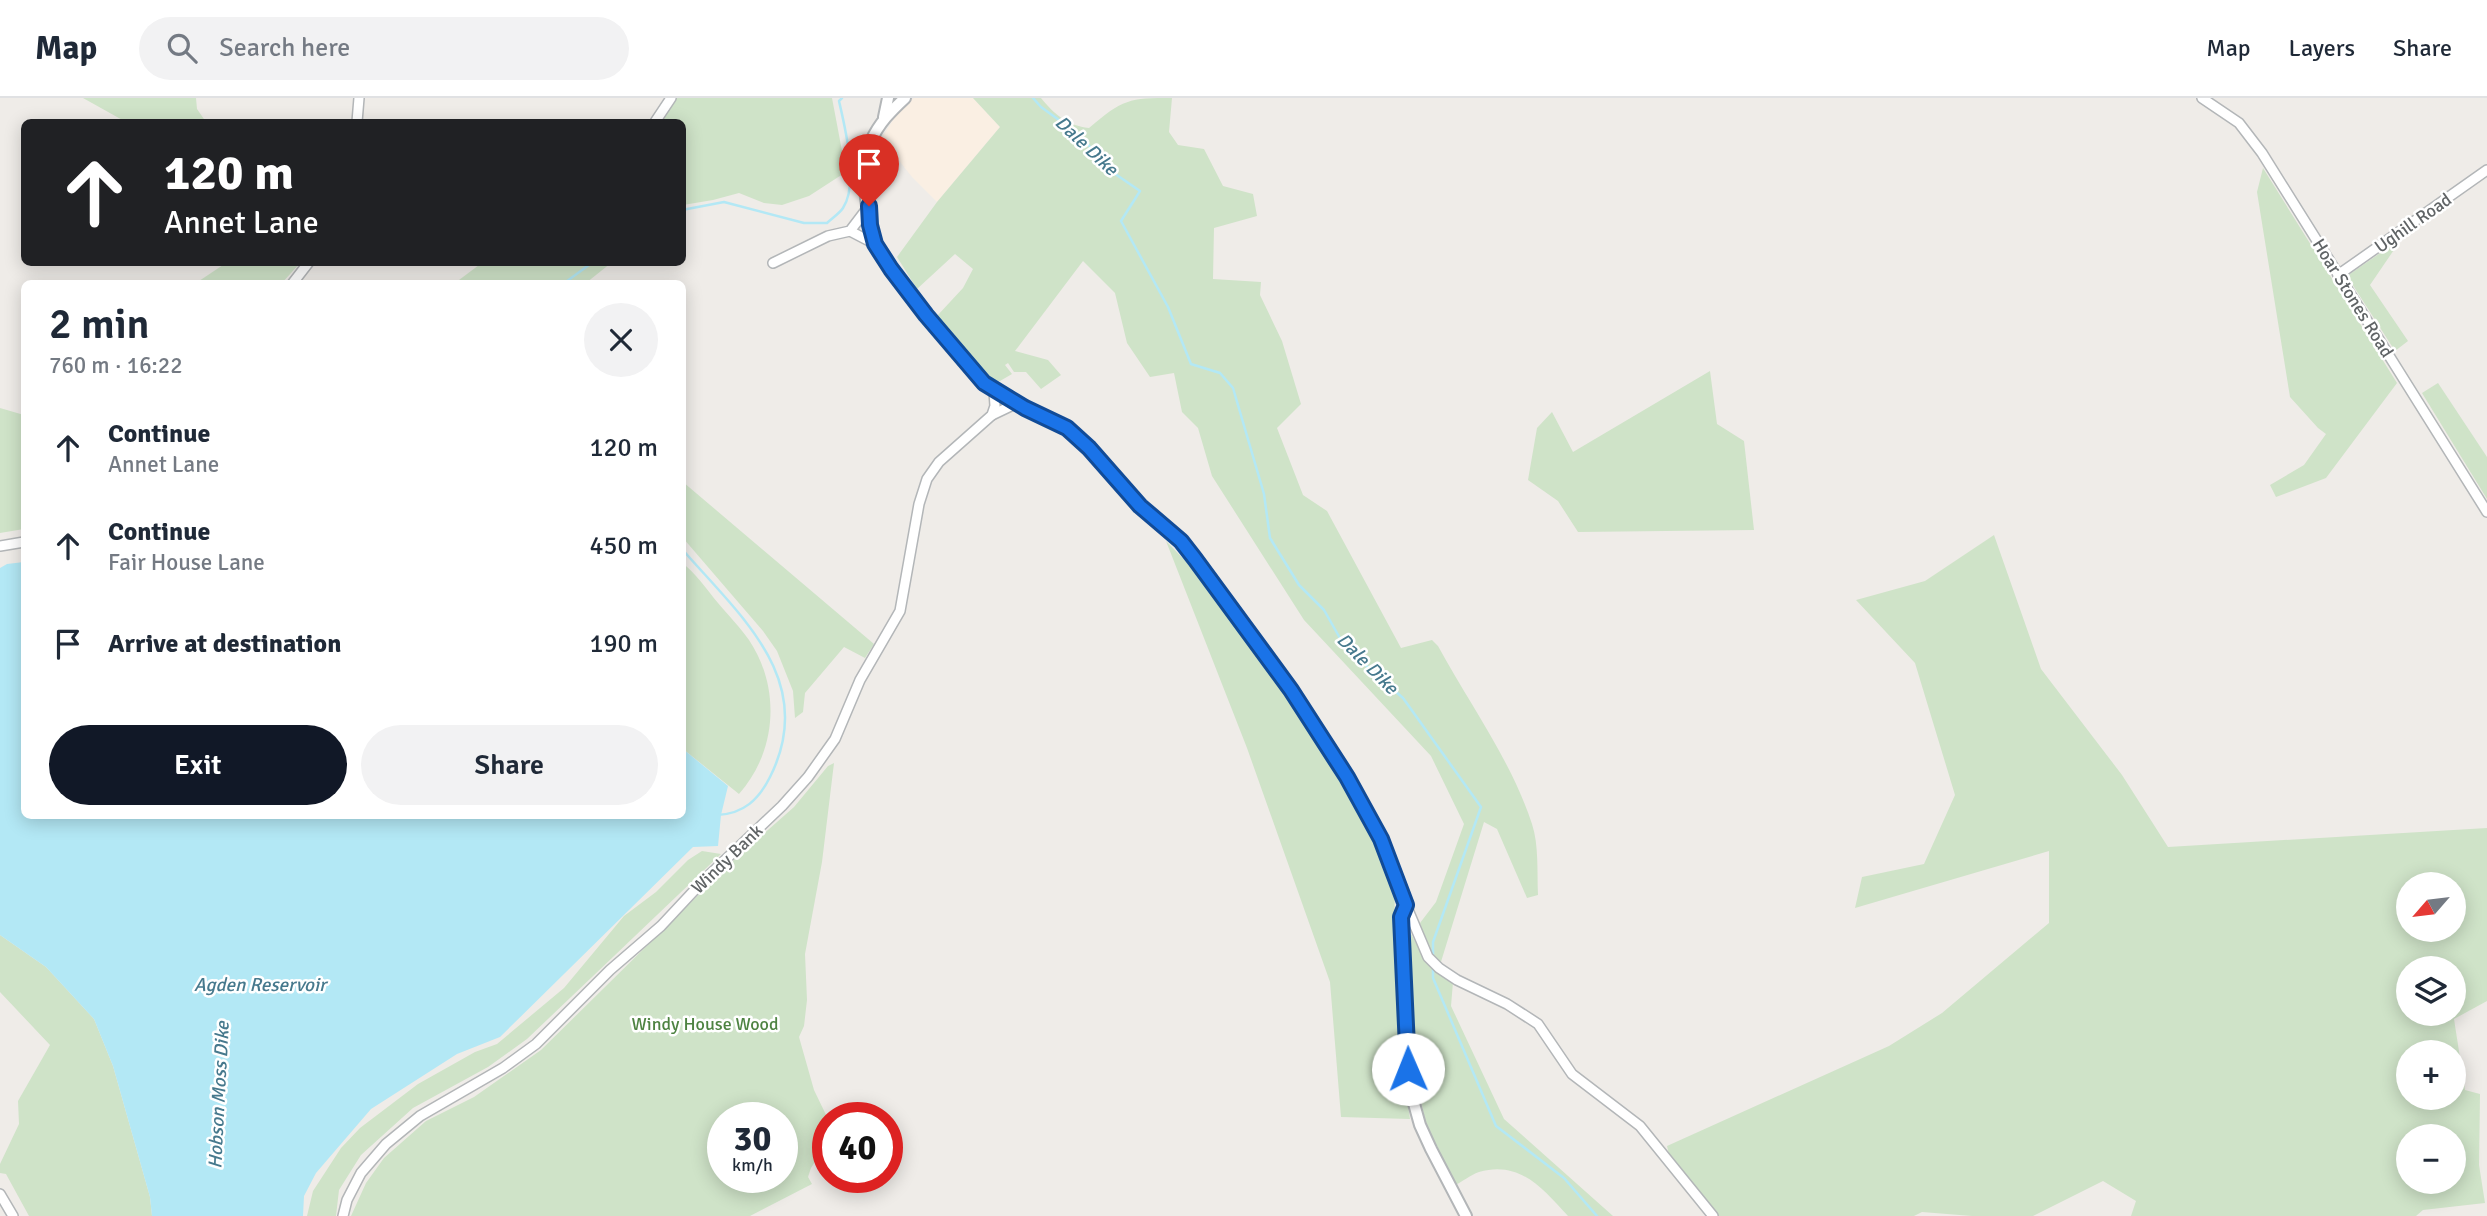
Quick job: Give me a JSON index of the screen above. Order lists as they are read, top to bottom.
{
  "streets": {
    "street": ["Ughill Road", "Hoar Stones Road", "Windy Bank"]
  },
  "crossings": [
    ["Ughill Road", "Hoar Stones Road"]
  ],
  "water": ["Dale Dike", "Agden Reservoir", "Hobson Moss Dike"],
  "parks": ["Windy House Wood"],
  "north": "bottom left",
  "page": {
    "header": "Map",
    "search": "Search here",
    "nav": ["Map", "Layers", "Share"],
    "turn": ["120 m", "Annet Lane"],
    "heading": ["2 min", "760 m · 16:22"],
    "list": [
      {
        "name": "Continue",
        "note": "Annet Lane",
        "value": "120 m"
      },
      {
        "name": "Continue",
        "note": "Fair House Lane",
        "value": "450 m"
      },
      {
        "name": "Arrive at destination",
        "value": "190 m"
      }
    ],
    "buttons": ["Exit", "Share"],
    "map_buttons": ["+", "−"],
    "speed": "30 km/h",
    "limit": "40"
  }
}
